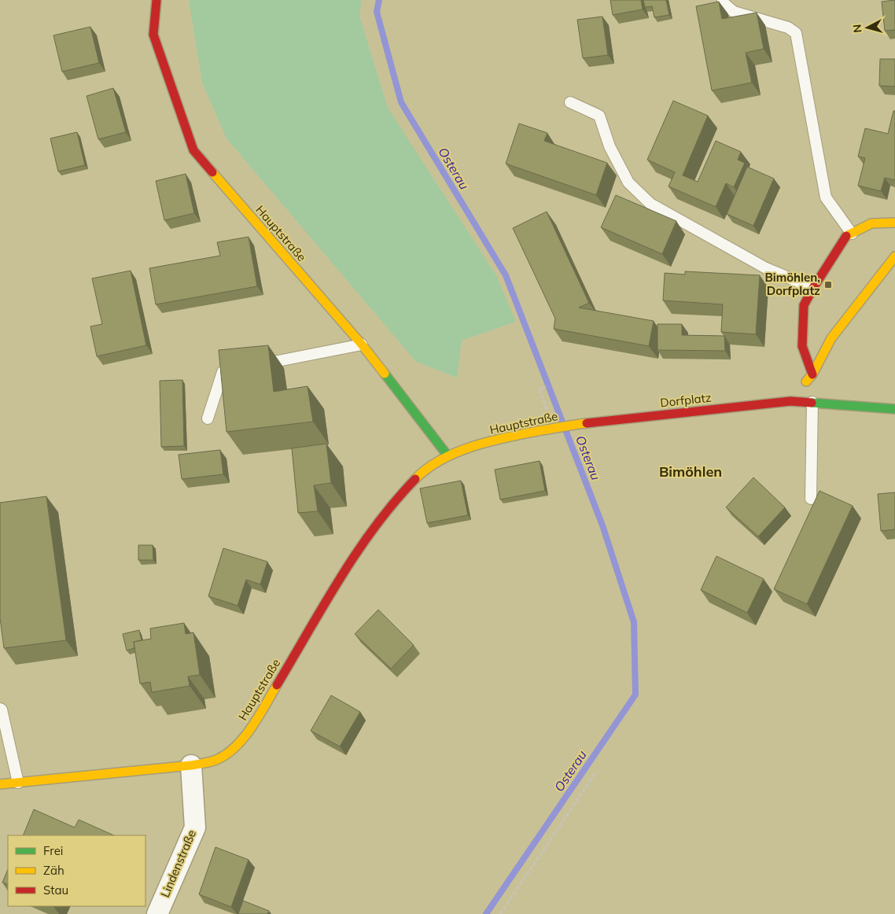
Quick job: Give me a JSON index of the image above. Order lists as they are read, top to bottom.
{
  "streets": {
    "street": ["Hauptstraße", "Dorfplatz", "Lindenstraße"]
  },
  "crossings": [
    ["Hauptstraße", "Dorfplatz"],
    ["Hauptstraße", "Lindenstraße"]
  ],
  "districts": ["Bimöhlen"],
  "water": ["Osterau"],
  "places": {
    "transit": ["Bimöhlen, Dorfplatz"]
  },
  "legend": ["Frei", "Zäh", "Stau"],
  "north": "left"
}
